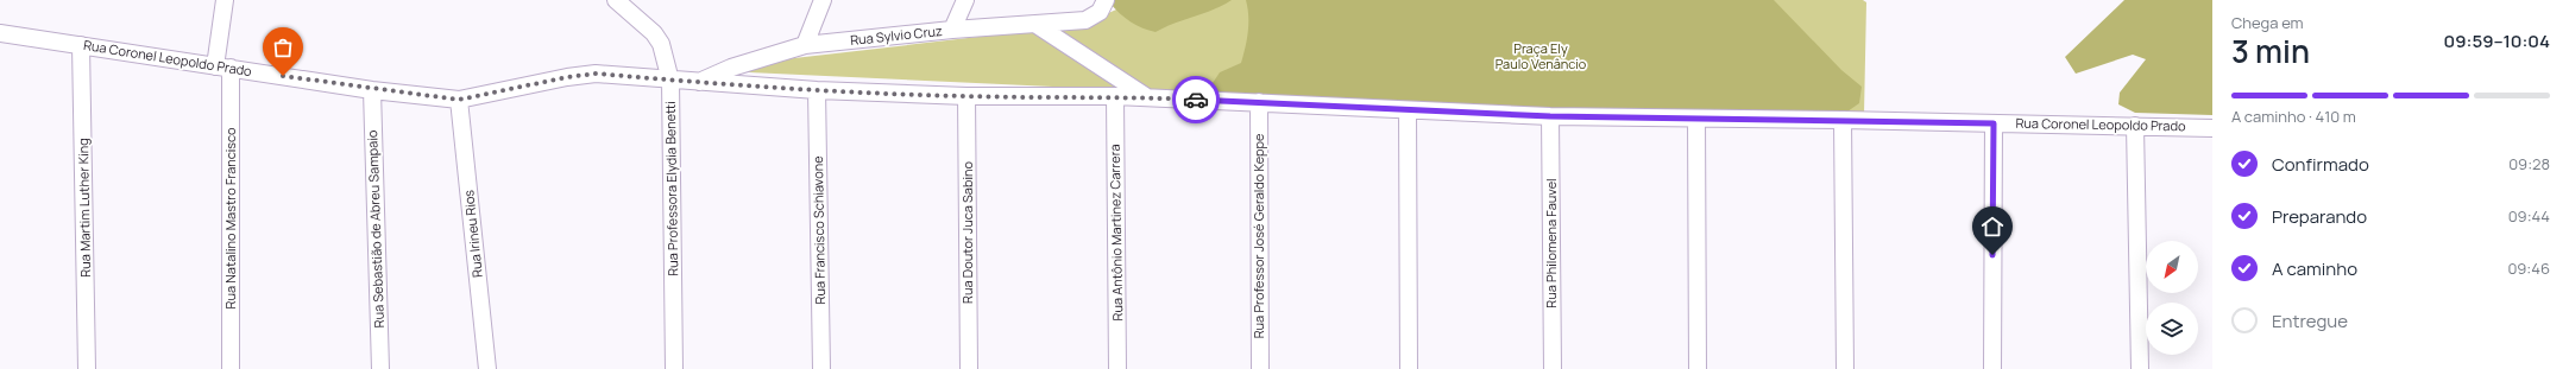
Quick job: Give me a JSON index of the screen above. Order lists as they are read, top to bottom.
{
  "streets": {
    "street": [
      "Rua Sylvio Cruz",
      "Rua Coronel Leopoldo Prado",
      "Rua Professora Elydia Benetti",
      "Rua Martim Luther King",
      "Rua Natalino Mastro Francisco",
      "Rua Sebastião de Abreu Sampaio",
      "Rua Francisco Schiavone",
      "Rua Doutor Juca Sabino",
      "Rua Antônio Martinez Carrera",
      "Rua Irineu Rios",
      "Rua Professor José Geraldo Keppe",
      "Rua Philomena Fauvel"
    ]
  },
  "crossings": [
    ["Rua Sylvio Cruz", "Rua Coronel Leopoldo Prado"],
    ["Rua Coronel Leopoldo Prado", "Rua Professora Elydia Benetti"],
    ["Rua Coronel Leopoldo Prado", "Rua Martim Luther King"],
    ["Rua Coronel Leopoldo Prado", "Rua Natalino Mastro Francisco"],
    ["Rua Coronel Leopoldo Prado", "Rua Sebastião de Abreu Sampaio"],
    ["Rua Coronel Leopoldo Prado", "Rua Francisco Schiavone"],
    ["Rua Coronel Leopoldo Prado", "Rua Doutor Juca Sabino"],
    ["Rua Coronel Leopoldo Prado", "Rua Antônio Martinez Carrera"],
    ["Rua Coronel Leopoldo Prado", "Rua Irineu Rios"],
    ["Rua Coronel Leopoldo Prado", "Rua Professor José Geraldo Keppe"],
    ["Rua Coronel Leopoldo Prado", "Rua Philomena Fauvel"]
  ],
  "parks": ["Praça Ely Paulo Venâncio"],
  "north": "bottom left",
  "page": {
    "heading": ["3 min", "Chega em", "09:59–10:04"],
    "bar": "A caminho · 410 m",
    "list": [
      ["Confirmado", "09:28"],
      ["Preparando", "09:44"],
      ["A caminho", "09:46"],
      "Entregue"
    ]
  }
}
